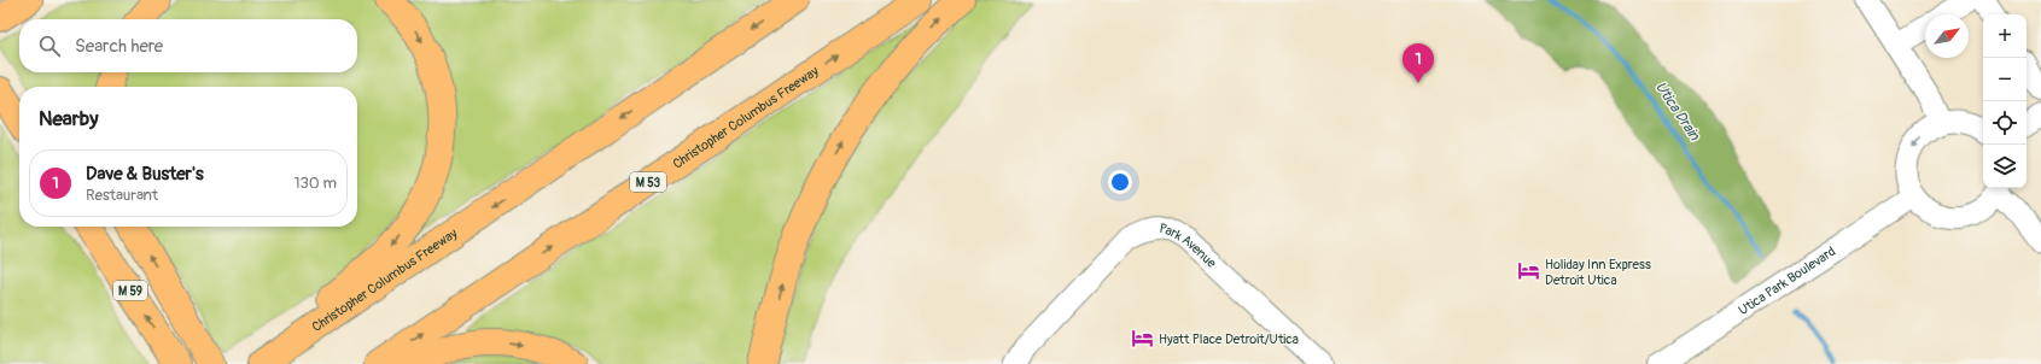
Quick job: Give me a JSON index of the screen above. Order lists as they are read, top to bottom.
{
  "streets": {
    "highway": ["Christopher Columbus Freeway", "M 53", "M 59"],
    "street": ["Park Avenue", "Utica Park Boulevard"]
  },
  "water": ["Utica Drain"],
  "places": {
    "hotel": ["Holiday Inn Express Detroit Utica", "Hyatt Place Detroit/Utica"]
  },
  "north": "top right",
  "page": {
    "map_buttons": ["+", "−"],
    "search": "Search here",
    "pins": "1",
    "heading": "Nearby",
    "list": [
      {
        "mark": "1",
        "name": "Dave & Buster's",
        "note": "Restaurant",
        "value": "130 m"
      }
    ]
  }
}
